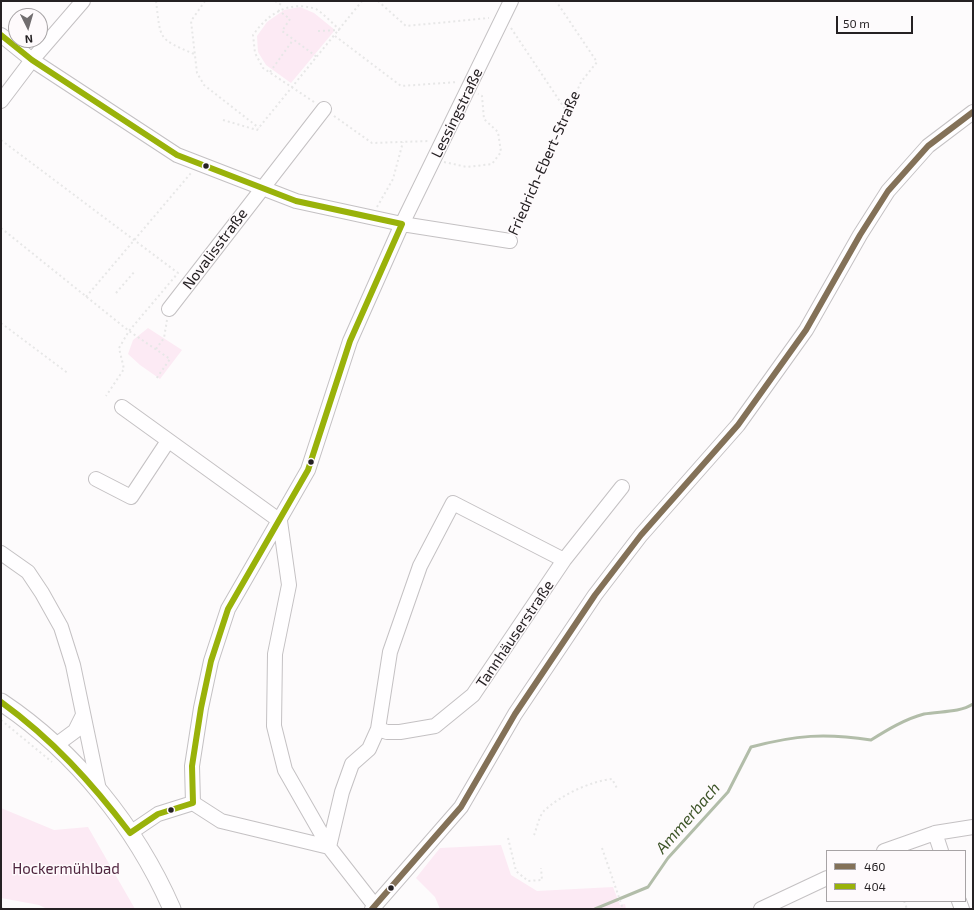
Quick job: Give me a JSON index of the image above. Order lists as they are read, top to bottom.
{
  "streets": {
    "street": [
      "Lessingstraße",
      "Friedrich-Ebert-Straße",
      "Novalisstraße",
      "Tannhäuserstraße"
    ]
  },
  "crossings": [
    ["Lessingstraße", "Friedrich-Ebert-Straße"],
    ["Friedrich-Ebert-Straße", "Novalisstraße"]
  ],
  "water": ["Ammerbach"],
  "parks": ["Hockermühlbad"],
  "lines": ["transit line 404", "transit line 460"],
  "legend": ["460", "404"],
  "scale_bar": "50 m",
  "north": "bottom"
}
